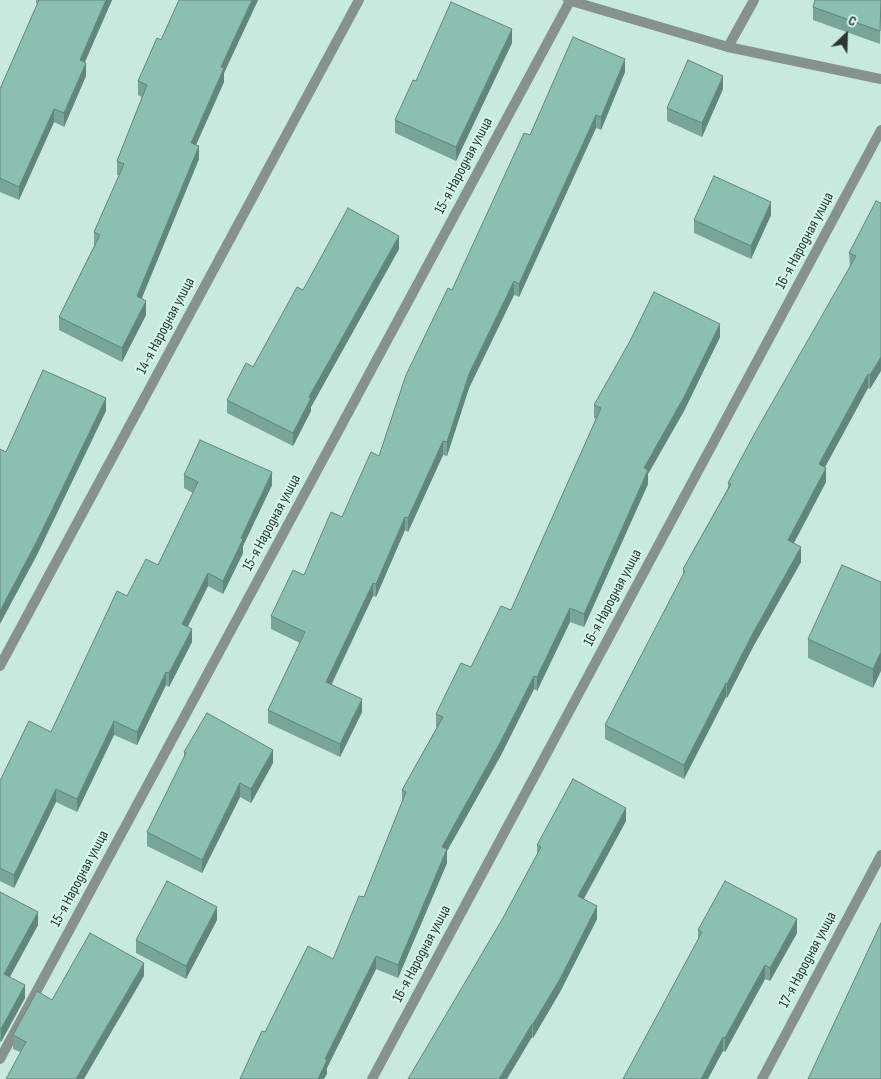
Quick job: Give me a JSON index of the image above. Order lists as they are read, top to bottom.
{
  "streets": {
    "street": [
      "15-я Народная улица",
      "16-я Народная улица",
      "14-я Народная улица",
      "17-я Народная улица"
    ]
  },
  "north": "top right"
}
